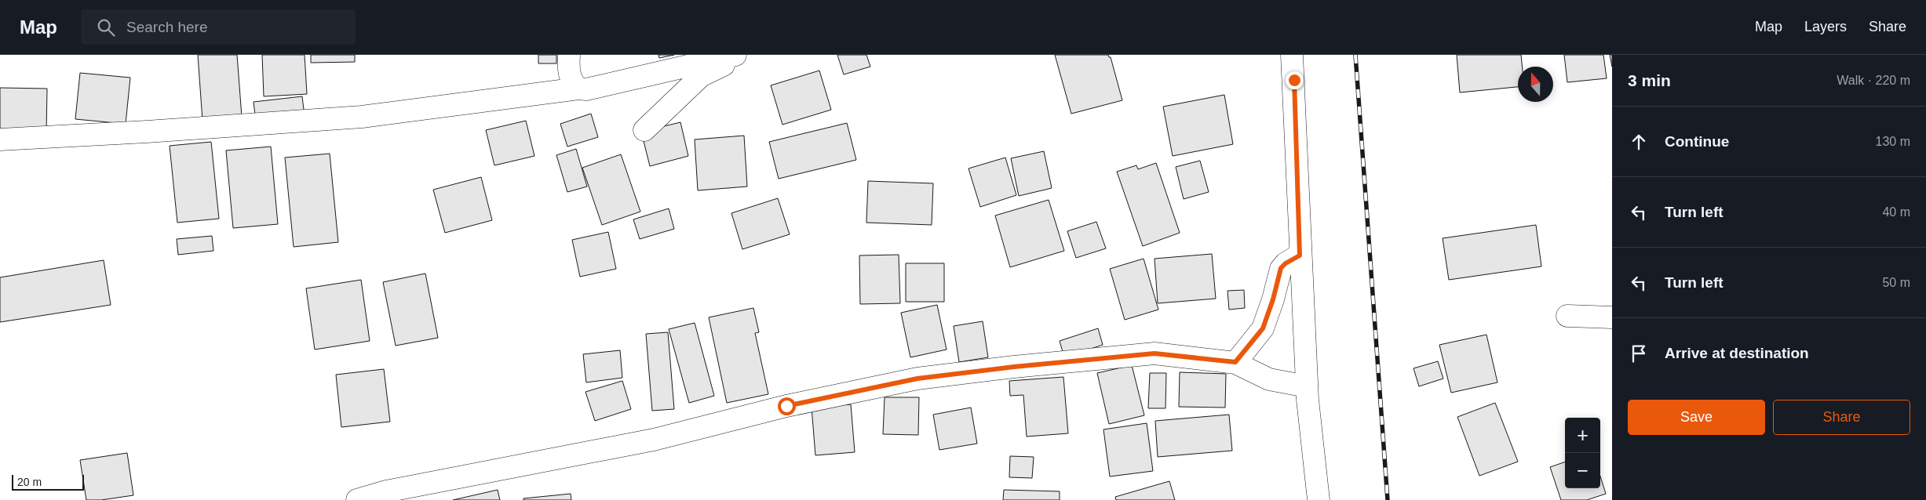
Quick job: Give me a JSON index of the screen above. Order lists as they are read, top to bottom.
{
  "scale_bar": "20 m",
  "north": "top",
  "page": {
    "header": "Map",
    "search": "Search here",
    "nav": ["Map", "Layers", "Share"],
    "heading": ["3 min", "Walk · 220 m"],
    "list": [
      ["Continue", "130 m"],
      ["Turn left", "40 m"],
      ["Turn left", "50 m"],
      "Arrive at destination"
    ],
    "buttons": ["Save", "Share"],
    "map_buttons": ["+", "−"],
    "scale": "20 m"
  }
}
